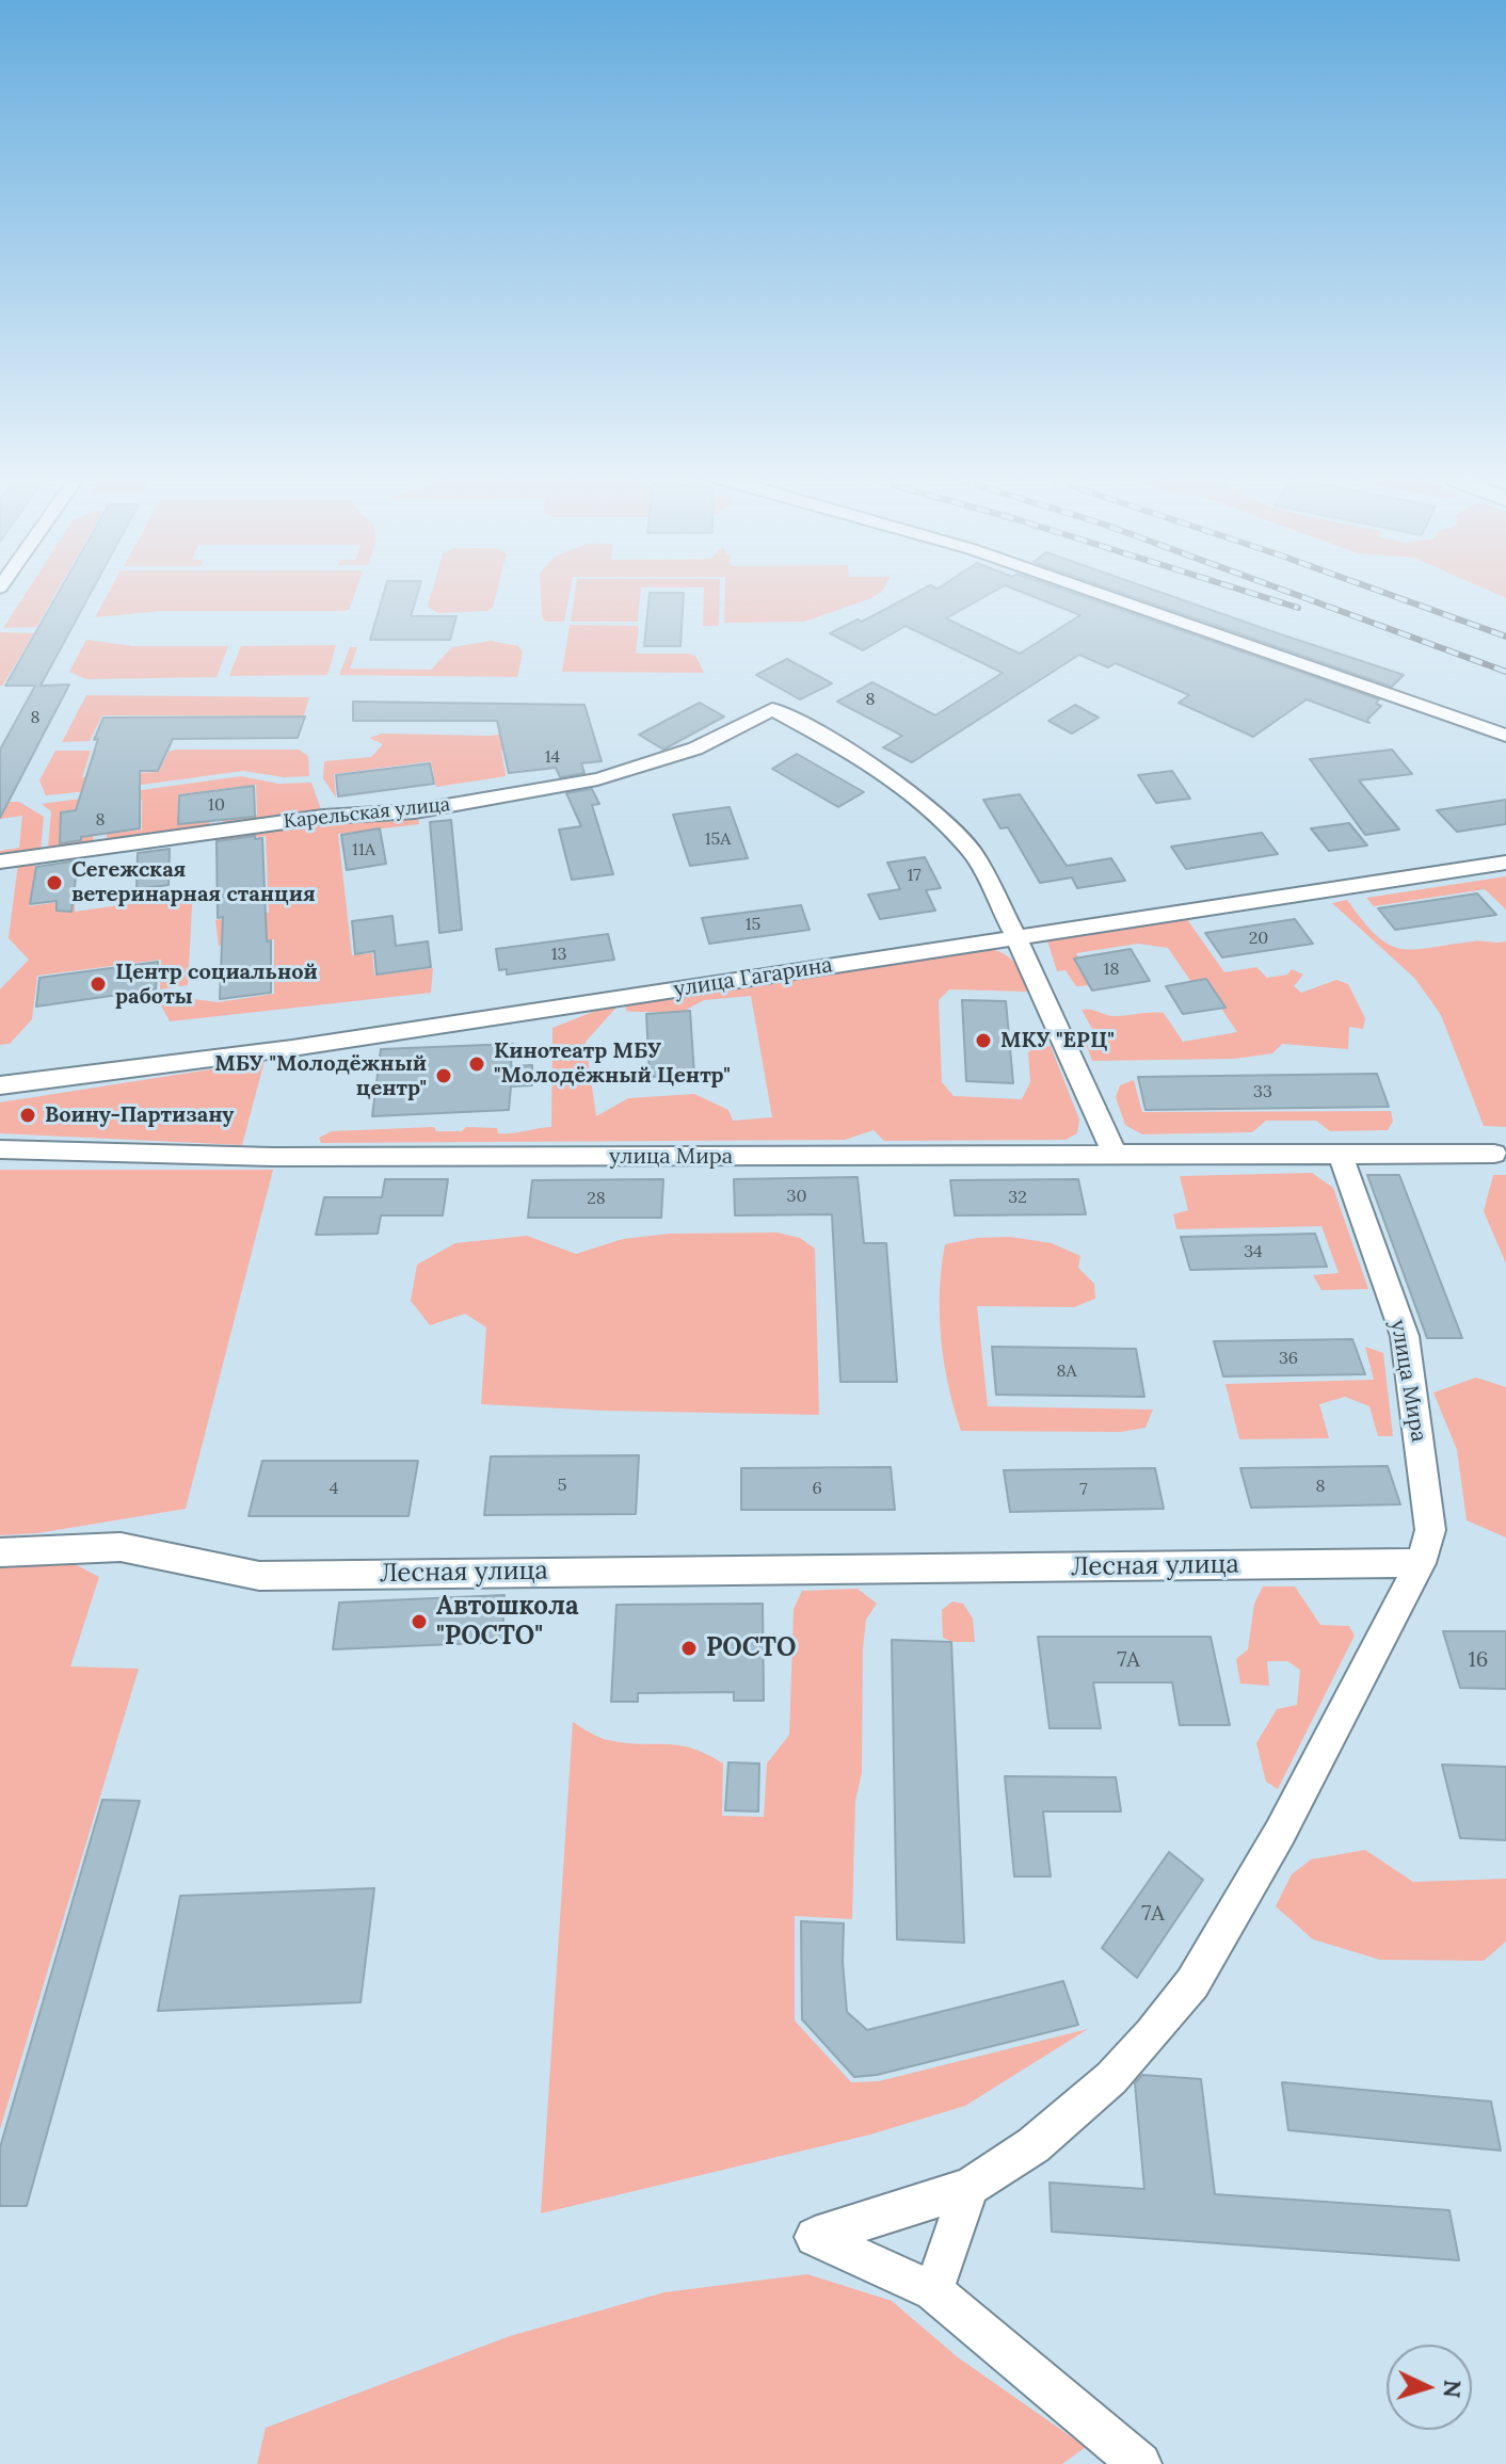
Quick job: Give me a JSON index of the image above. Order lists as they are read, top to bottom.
{
  "streets": {
    "street": [
      "Карельская улица",
      "улица Гагарина",
      "улица Мира",
      "Лесная улица"
    ]
  },
  "crossings": [
    ["Карельская улица", "улица Гагарина"],
    ["улица Мира", "Лесная улица"]
  ],
  "places": [
    "Сегежская ветеринарная станция",
    "Центр социальной работы",
    "МКУ \"ЕРЦ\"",
    "Кинотеатр МБУ \"Молодёжный Центр\"",
    "МБУ \"Молодёжный центр\"",
    "Воину-Партизану",
    "Автошкола \"РОСТО\"",
    "РОСТО"
  ],
  "house_numbers": [
    "8",
    "8",
    "14",
    "10",
    "8",
    "15А",
    "11А",
    "17",
    "15",
    "20",
    "13",
    "18",
    "33",
    "30",
    "32",
    "28",
    "34",
    "36",
    "8А",
    "5",
    "8",
    "4",
    "6",
    "7",
    "7А",
    "16",
    "7А"
  ],
  "north": "right"
}
